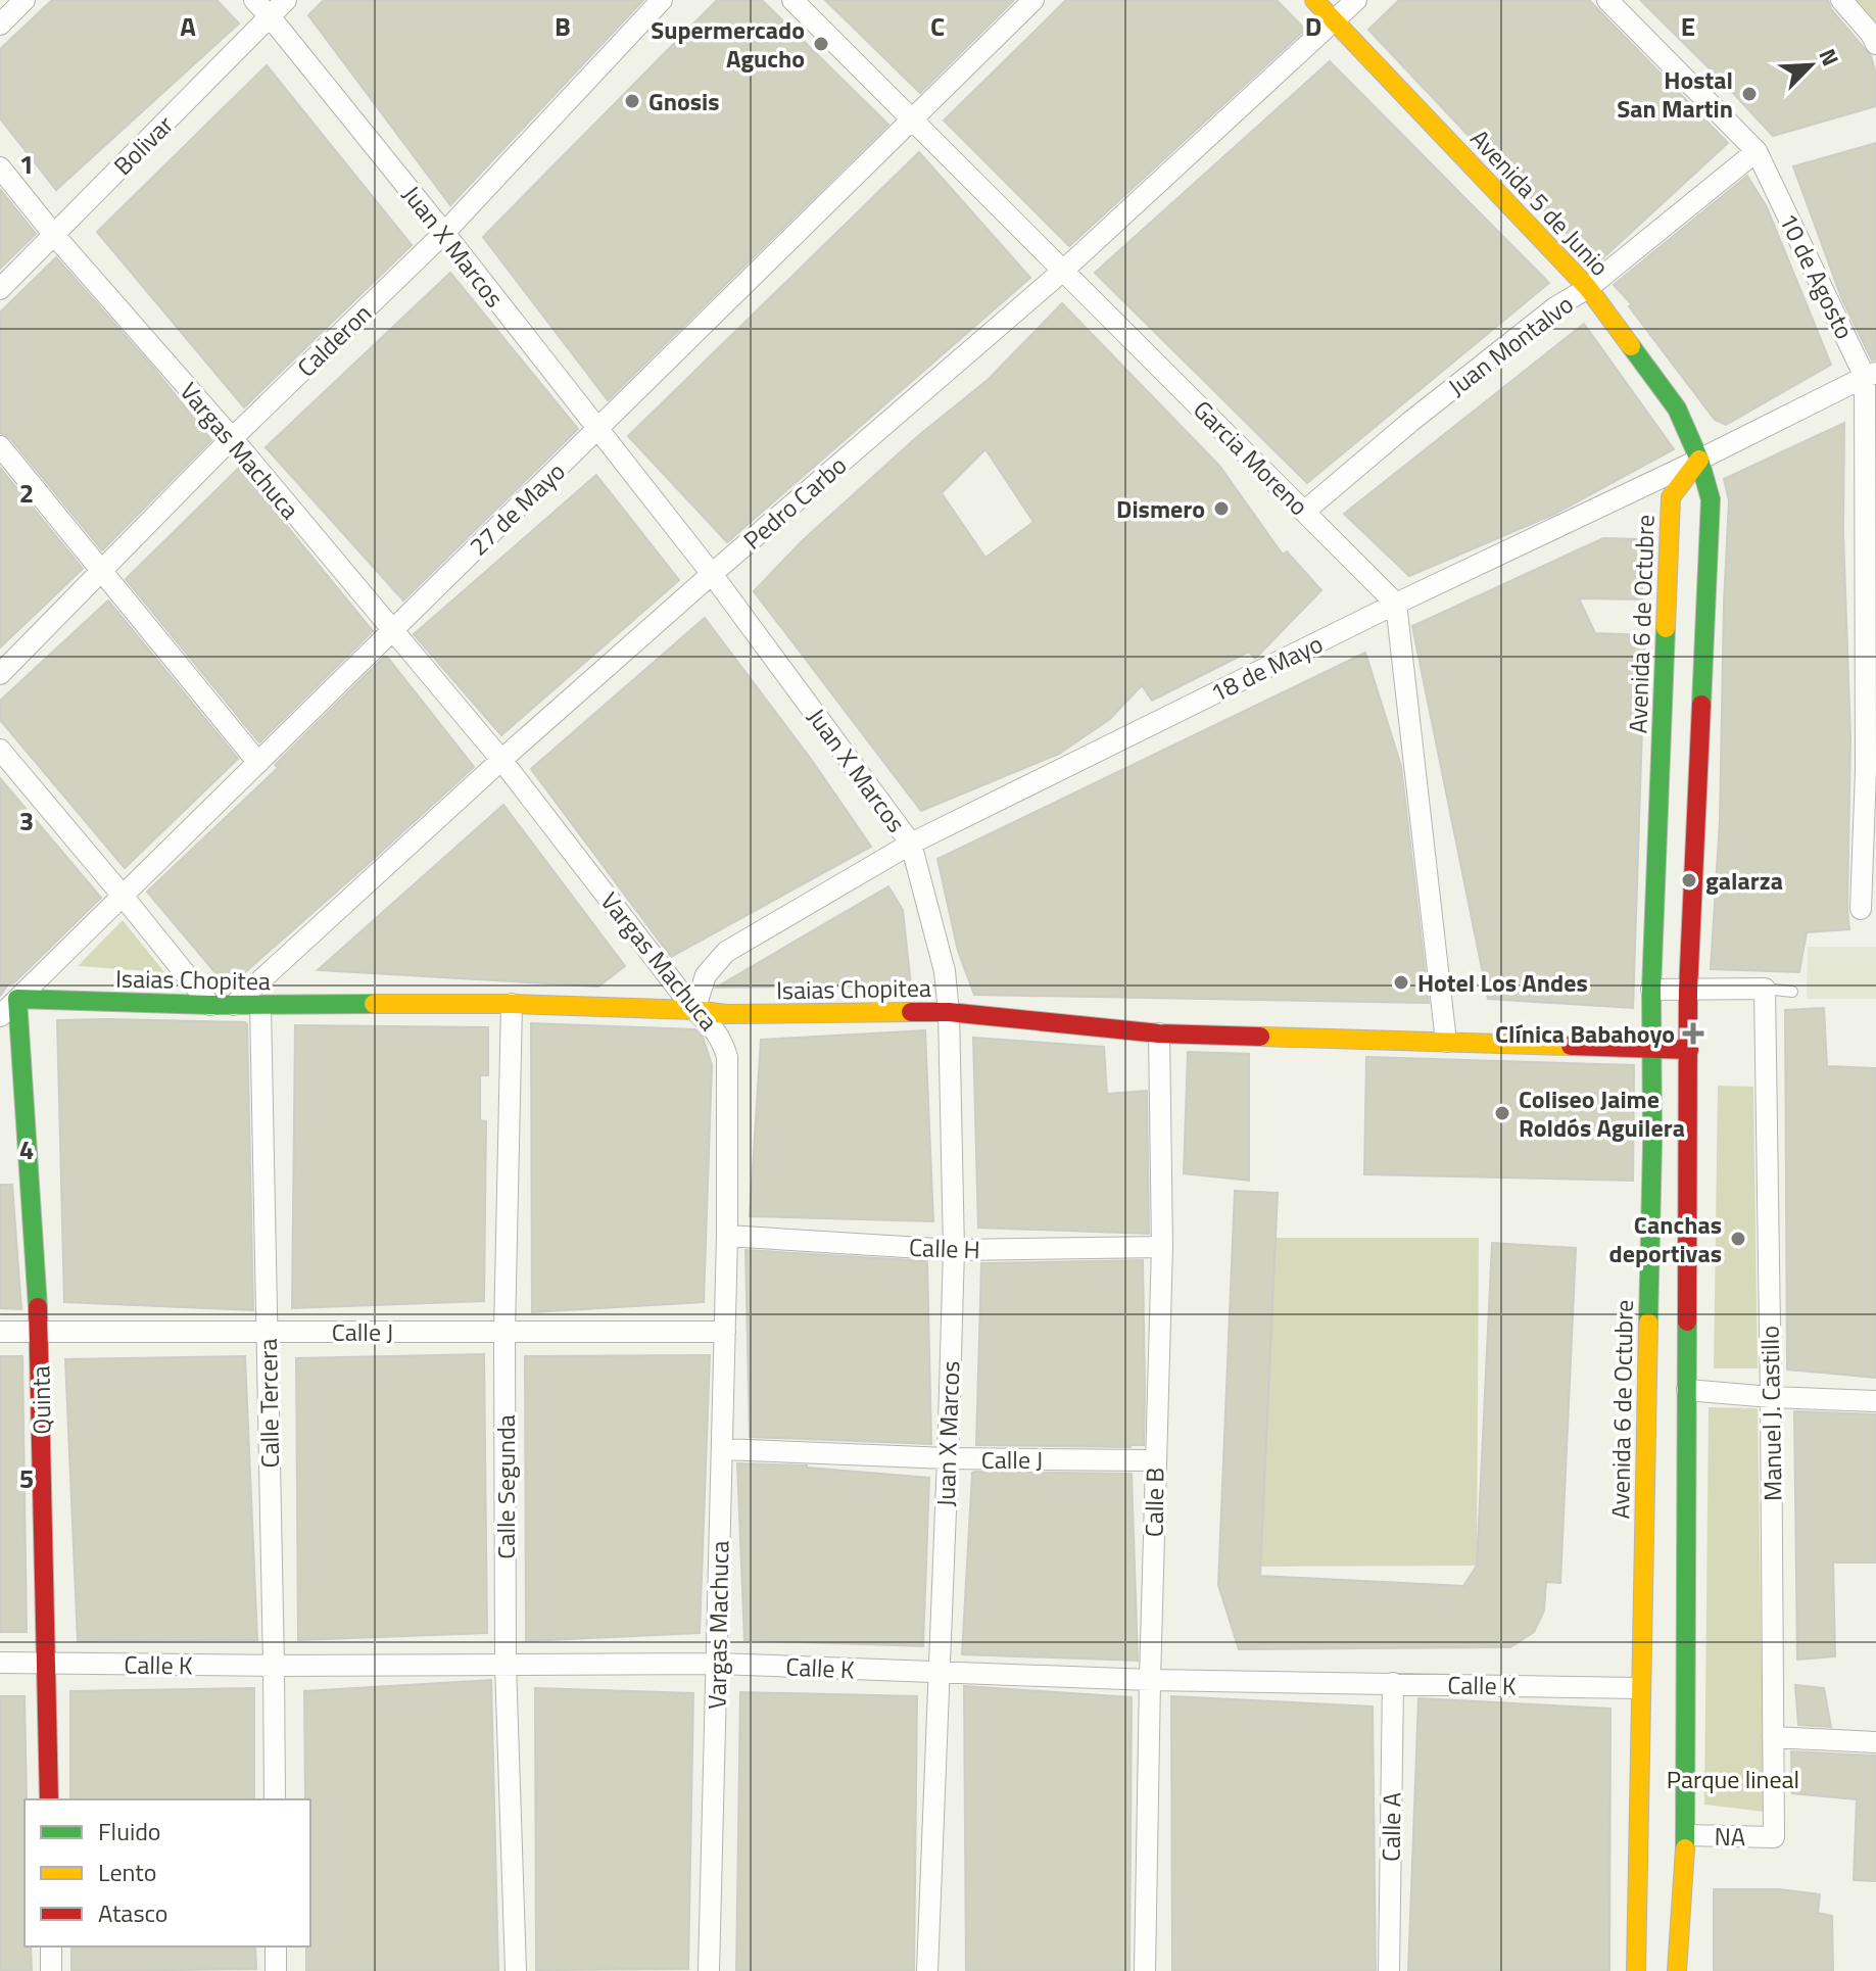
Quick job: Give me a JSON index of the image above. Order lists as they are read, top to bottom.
{
  "streets": {
    "main road": [
      "Avenida 5 de Junio",
      "Avenida 6 de Octubre",
      "Isaias Chopitea",
      "Quinta"
    ],
    "street": [
      "Bolivar",
      "Juan X Marcos",
      "10 de Agosto",
      "Calderon",
      "Juan Montalvo",
      "Vargas Machuca",
      "Garcia Moreno",
      "Pedro Carbo",
      "27 de Mayo",
      "18 de Mayo",
      "Calle H",
      "Calle J",
      "Calle Tercera",
      "Manuel J. Castillo",
      "Calle Segunda",
      "Calle B",
      "Calle K",
      "Calle A",
      "NA"
    ]
  },
  "crossings": [
    ["Bolivar", "Juan X Marcos"],
    ["Bolivar", "Vargas Machuca"],
    ["Avenida 5 de Junio", "Juan Montalvo"],
    ["Avenida 5 de Junio", "Pedro Carbo"],
    ["Avenida 5 de Junio", "Avenida 6 de Octubre"],
    ["Avenida 5 de Junio", "18 de Mayo"],
    ["Juan X Marcos", "Calderon"],
    ["Juan X Marcos", "Pedro Carbo"],
    ["Juan X Marcos", "27 de Mayo"],
    ["Juan X Marcos", "18 de Mayo"],
    ["Juan X Marcos", "Isaias Chopitea"],
    ["Juan X Marcos", "Calle H"],
    ["Juan X Marcos", "Calle J"],
    ["Juan X Marcos", "Calle K"],
    ["10 de Agosto", "Juan Montalvo"],
    ["10 de Agosto", "18 de Mayo"],
    ["Calderon", "Vargas Machuca"],
    ["Juan Montalvo", "Garcia Moreno"],
    ["Vargas Machuca", "Pedro Carbo"],
    ["Vargas Machuca", "27 de Mayo"],
    ["Vargas Machuca", "18 de Mayo"],
    ["Vargas Machuca", "Isaias Chopitea"],
    ["Vargas Machuca", "Calle H"],
    ["Vargas Machuca", "Calle J"],
    ["Vargas Machuca", "Calle K"],
    ["Garcia Moreno", "Pedro Carbo"],
    ["Garcia Moreno", "27 de Mayo"],
    ["Garcia Moreno", "18 de Mayo"],
    ["Pedro Carbo", "Isaias Chopitea"],
    ["27 de Mayo", "Isaias Chopitea"],
    ["27 de Mayo", "Quinta"],
    ["Avenida 6 de Octubre", "18 de Mayo"],
    ["Avenida 6 de Octubre", "Isaias Chopitea"],
    ["Avenida 6 de Octubre", "Calle K"],
    ["18 de Mayo", "Isaias Chopitea"],
    ["Isaias Chopitea", "Quinta"],
    ["Isaias Chopitea", "Calle Tercera"],
    ["Isaias Chopitea", "Calle Segunda"],
    ["Isaias Chopitea", "Calle B"],
    ["Calle H", "Calle B"],
    ["Calle J", "Quinta"],
    ["Calle J", "Calle Tercera"],
    ["Calle J", "Calle Segunda"],
    ["Calle J", "Calle B"],
    ["Quinta", "Calle K"],
    ["Calle Tercera", "Calle K"],
    ["Manuel J. Castillo", "NA"],
    ["Calle Segunda", "Calle K"],
    ["Calle B", "Calle K"],
    ["Calle K", "Calle A"]
  ],
  "parks": ["Parque lineal"],
  "places": {
    "other": [
      "Supermercado Agucho",
      "Hostal San Martin",
      "Gnosis",
      "Dismero",
      "galarza",
      "Hotel Los Andes",
      "Coliseo Jaime Roldós Aguilera",
      "Canchas deportivas"
    ],
    "health": ["Clínica Babahoyo"]
  },
  "legend": ["Fluido", "Lento", "Atasco"],
  "north": "top right",
  "grid": {
    "columns": [
      "A",
      "B",
      "C",
      "D",
      "E"
    ],
    "rows": [
      "1",
      "2",
      "3",
      "4",
      "5"
    ]
  }
}
